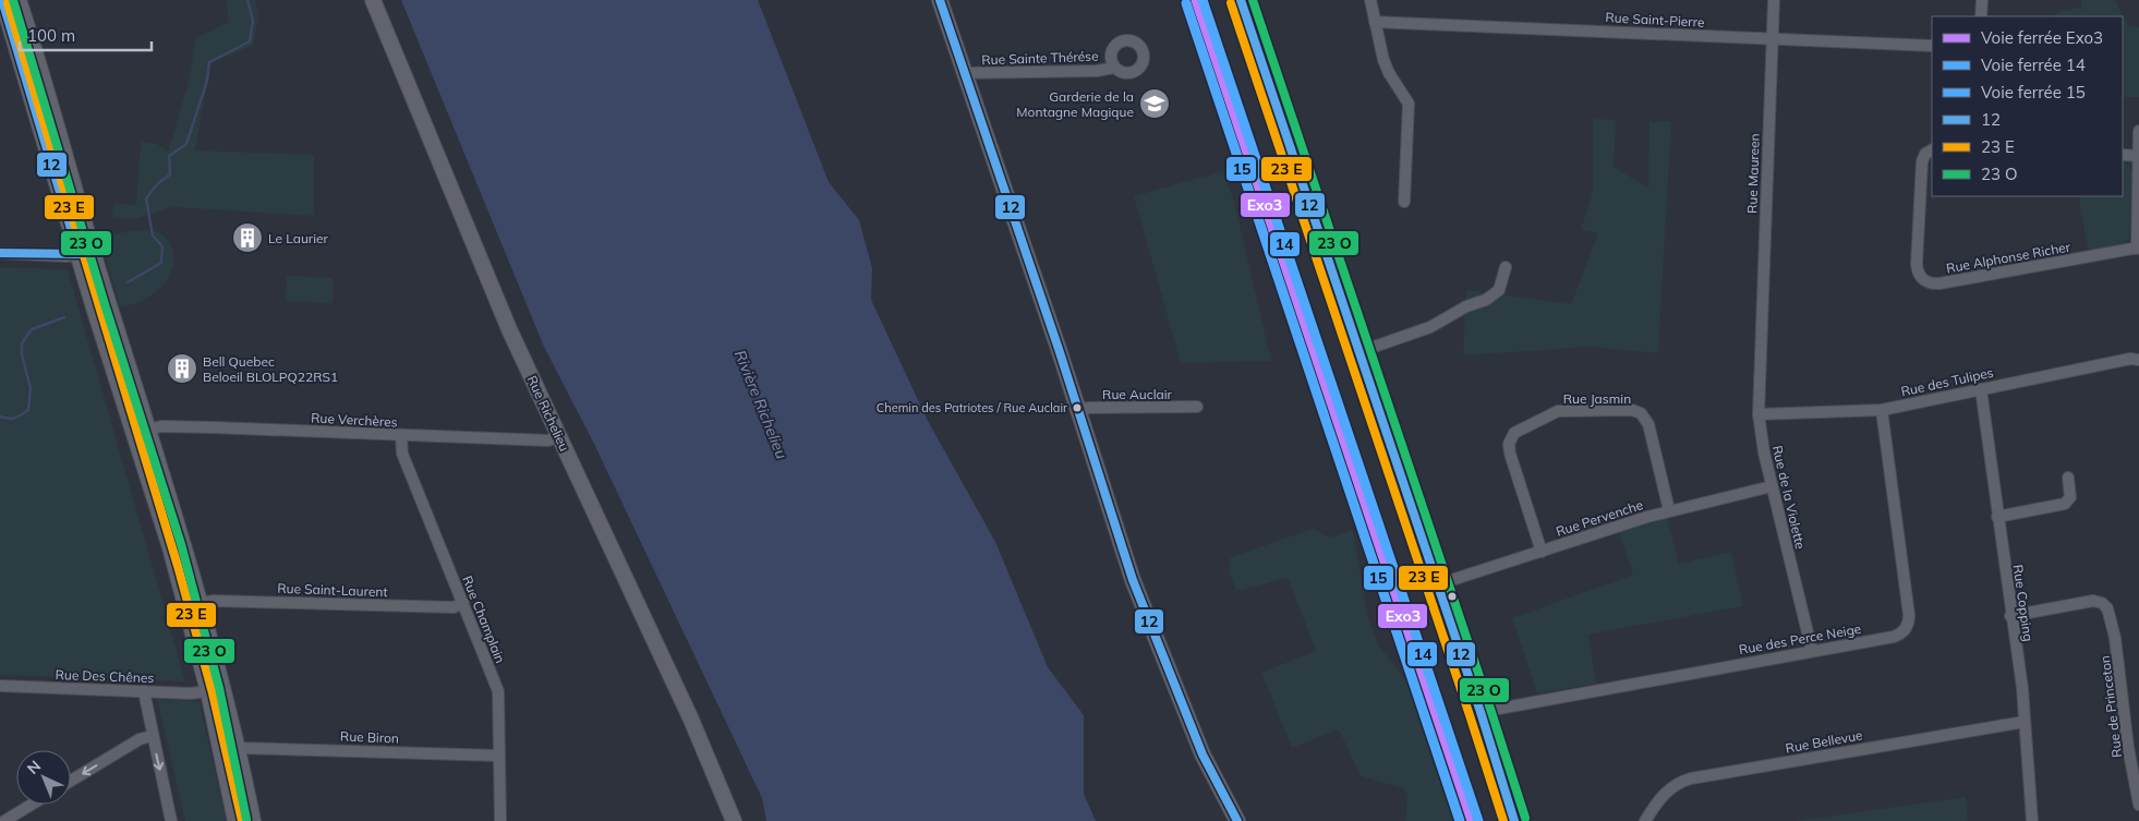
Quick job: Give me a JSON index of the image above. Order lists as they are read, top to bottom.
{
  "streets": {
    "main road": ["Rue Richelieu"],
    "street": [
      "Rue Saint-Pierre",
      "Rue Sainte Thérése",
      "Rue Maureen",
      "Rue Alphonse Richer",
      "Rue des Tulipes",
      "Rue Auclair",
      "Rue Jasmin",
      "Rue Verchères",
      "Rue de la Violette",
      "Rue Pervenche",
      "Rue Saint-Laurent",
      "Rue Copping",
      "Rue Champlain",
      "Rue des Perce Neige",
      "Rue Des Chênes",
      "Rue de Princeton",
      "Rue Biron",
      "Rue Bellevue"
    ]
  },
  "crossings": [
    ["Rue Saint-Pierre", "Rue Maureen"],
    ["Rue Maureen", "Rue de la Violette"],
    ["Rue des Tulipes", "Rue de la Violette"],
    ["Rue des Tulipes", "Rue Copping"],
    ["Rue des Tulipes", "Rue des Perce Neige"],
    ["Rue Jasmin", "Rue Pervenche"],
    ["Rue Richelieu", "Rue Verchères"],
    ["Rue Verchères", "Rue Champlain"],
    ["Rue de la Violette", "Rue Pervenche"],
    ["Rue de la Violette", "Rue des Perce Neige"],
    ["Rue Saint-Laurent", "Rue Champlain"],
    ["Rue Copping", "Rue de Princeton"],
    ["Rue Copping", "Rue Bellevue"],
    ["Rue Champlain", "Rue Biron"]
  ],
  "water": ["Rivière Richelieu"],
  "places": {
    "school or university": ["Garderie de la Montagne Magique"],
    "building": ["Le Laurier", "Bell Quebec Beloeil BLOLPQ22RS1"],
    "other": ["Chemin des Patriotes / Rue Auclair"]
  },
  "lines": [
    "rail line Exo3",
    "rail line 14",
    "transit line 12",
    "rail line 15"
  ],
  "legend": [
    "Voie ferrée Exo3",
    "Voie ferrée 14",
    "Voie ferrée 15",
    "12",
    "23 E",
    "23 O"
  ],
  "scale_bar": "100 m",
  "north": "top left"
}
